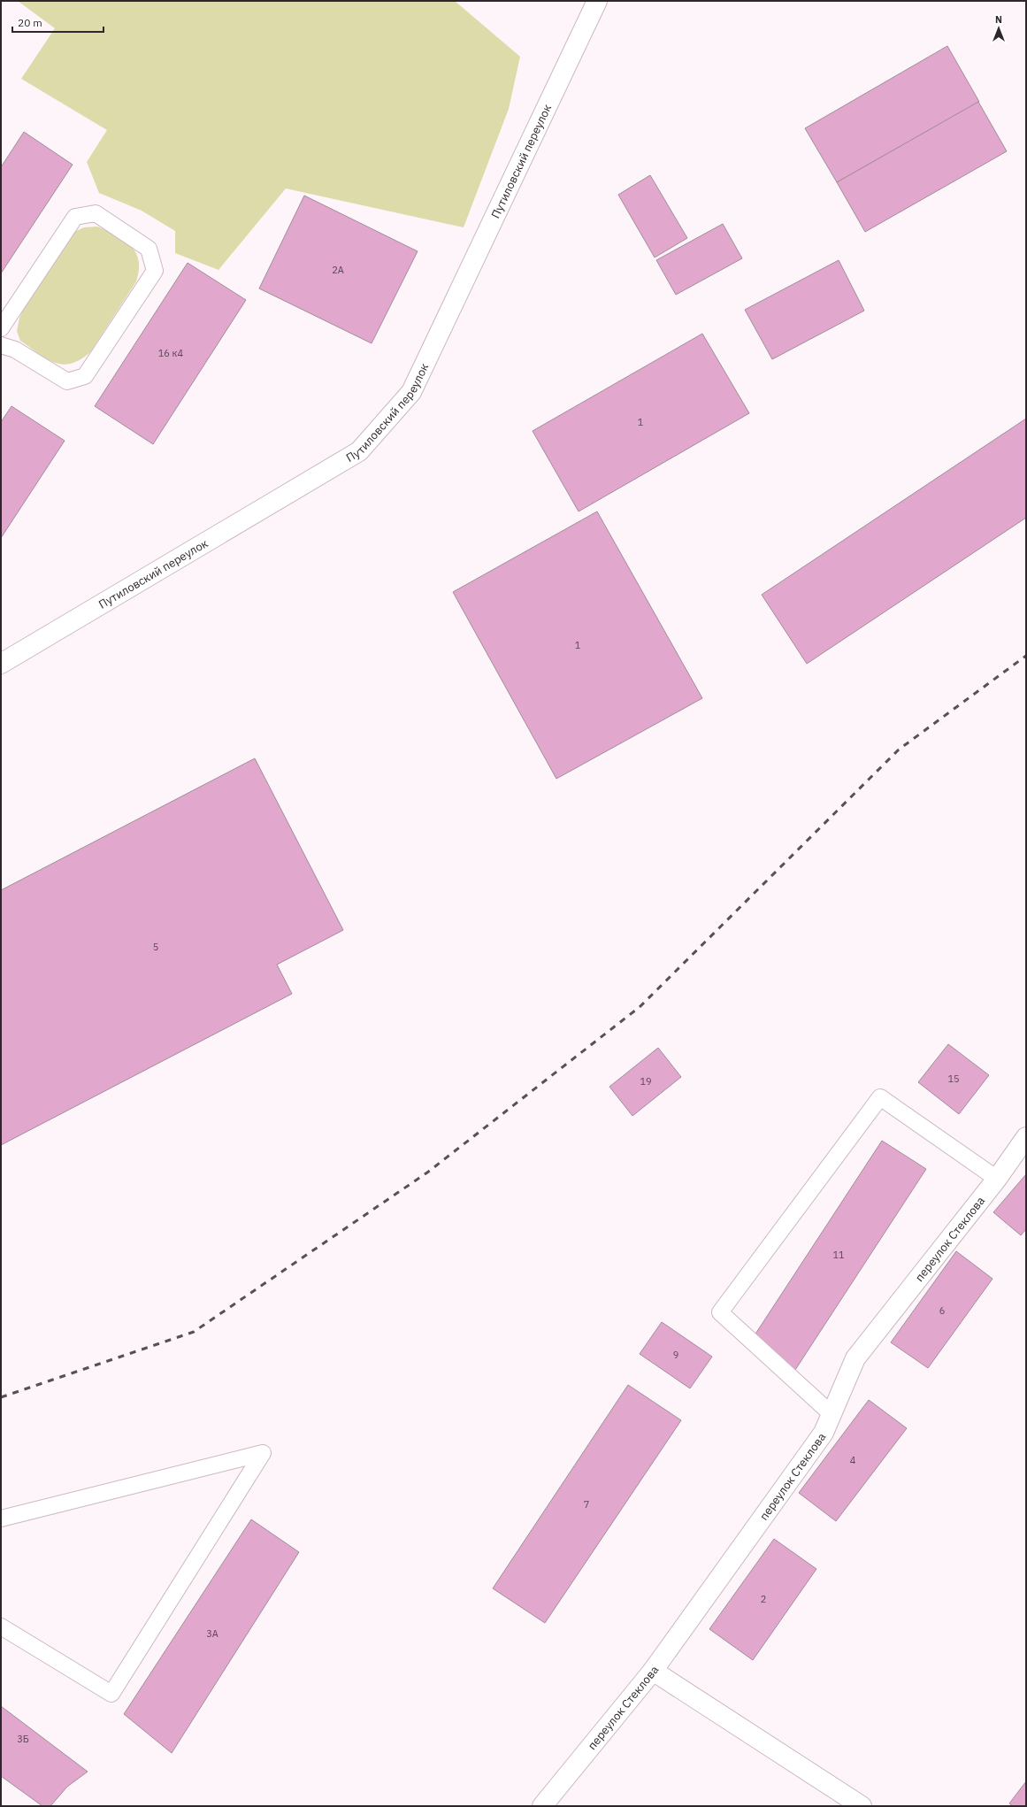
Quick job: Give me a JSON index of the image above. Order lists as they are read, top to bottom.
{
  "streets": {
    "street": ["Путиловский переулок", "переулок Стеклова"]
  },
  "house_numbers": [
    "2А",
    "16 к4",
    "1",
    "1",
    "5",
    "15",
    "19",
    "11",
    "6",
    "9",
    "4",
    "7",
    "2",
    "3А",
    "3Б"
  ],
  "scale_bar": "20 m",
  "north": "top"
}
